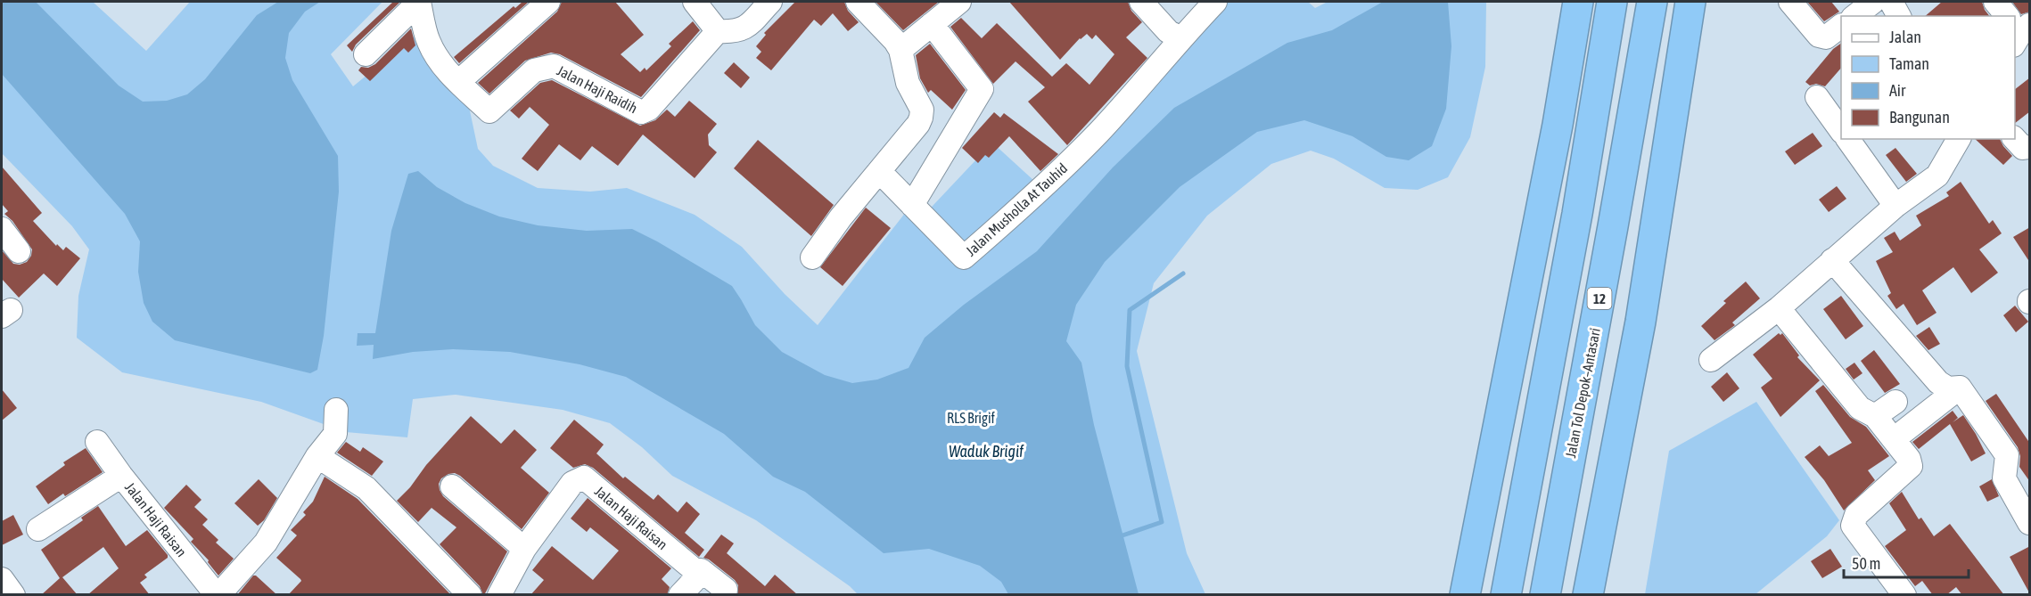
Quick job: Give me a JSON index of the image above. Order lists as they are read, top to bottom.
{
  "streets": {
    "highway": ["12", "Jalan Tol Depok–Antasari"],
    "street": ["Jalan Haji Raidih", "Jalan Musholla At Tauhid", "Jalan Haji Raisan"]
  },
  "water": ["Waduk Brigif"],
  "parks": ["RLS Brigif"],
  "legend": [
    "Jalan",
    "Taman",
    "Air",
    "Bangunan"
  ],
  "scale_bar": "50 m"
}
